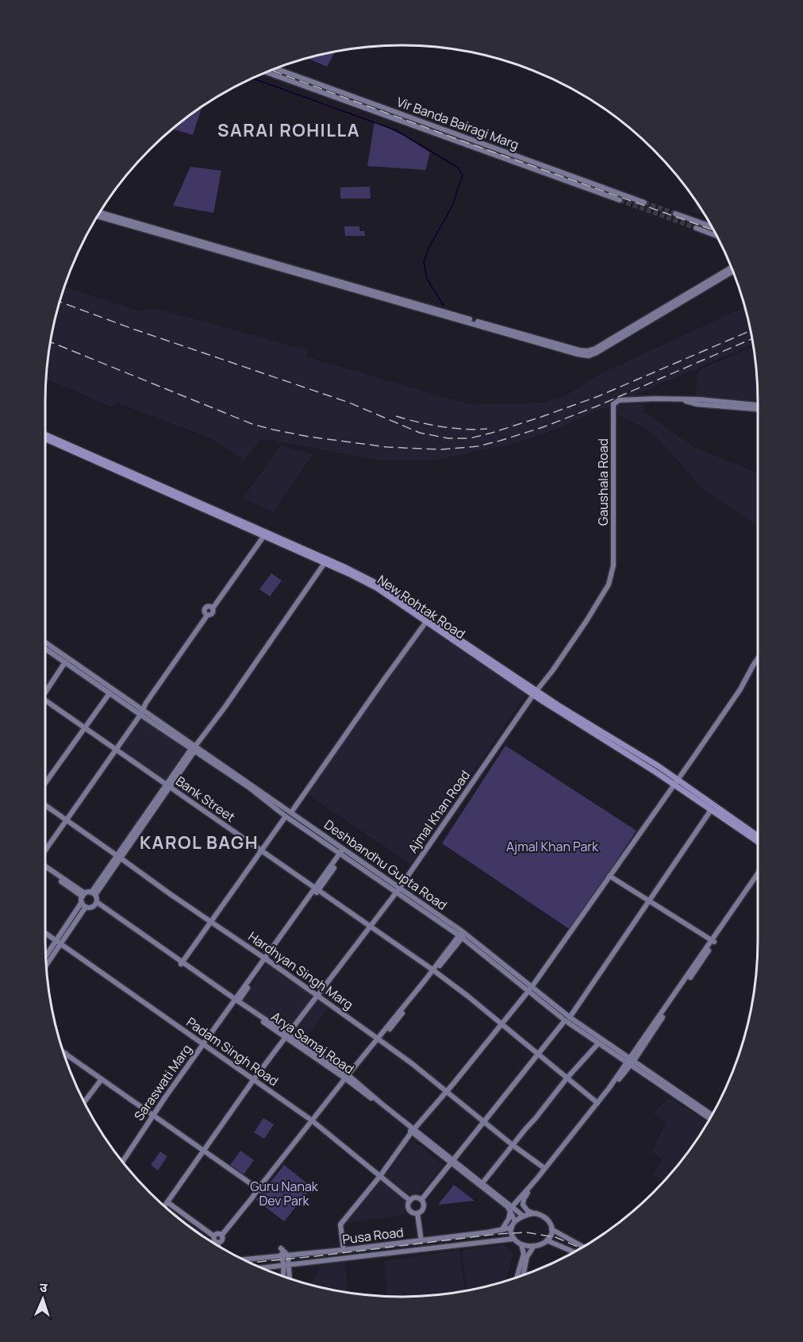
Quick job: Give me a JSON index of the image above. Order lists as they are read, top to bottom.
{
  "streets": {
    "main road": ["New Rohtak Road"],
    "street": [
      "Vir Banda Bairagi Marg",
      "Gaushala Road",
      "Bank Street",
      "Ajmal Khan Road",
      "Deshbandhu Gupta Road",
      "Hardhyan Singh Marg",
      "Arya Samaj Road",
      "Padam Singh Road",
      "Saraswati Marg",
      "Pusa Road"
    ]
  },
  "crossings": [
    ["Gaushala Road", "New Rohtak Road"],
    ["Gaushala Road", "Ajmal Khan Road"],
    ["New Rohtak Road", "Ajmal Khan Road"],
    ["Bank Street", "Ajmal Khan Road"],
    ["Bank Street", "Saraswati Marg"],
    ["Ajmal Khan Road", "Deshbandhu Gupta Road"],
    ["Ajmal Khan Road", "Hardhyan Singh Marg"],
    ["Ajmal Khan Road", "Arya Samaj Road"],
    ["Ajmal Khan Road", "Padam Singh Road"],
    ["Deshbandhu Gupta Road", "Saraswati Marg"],
    ["Hardhyan Singh Marg", "Saraswati Marg"],
    ["Arya Samaj Road", "Saraswati Marg"],
    ["Padam Singh Road", "Saraswati Marg"]
  ],
  "districts": ["SARAI ROHILLA", "KAROL BAGH"],
  "parks": ["Ajmal Khan Park", "Guru Nanak Dev Park"],
  "north": "top"
}
